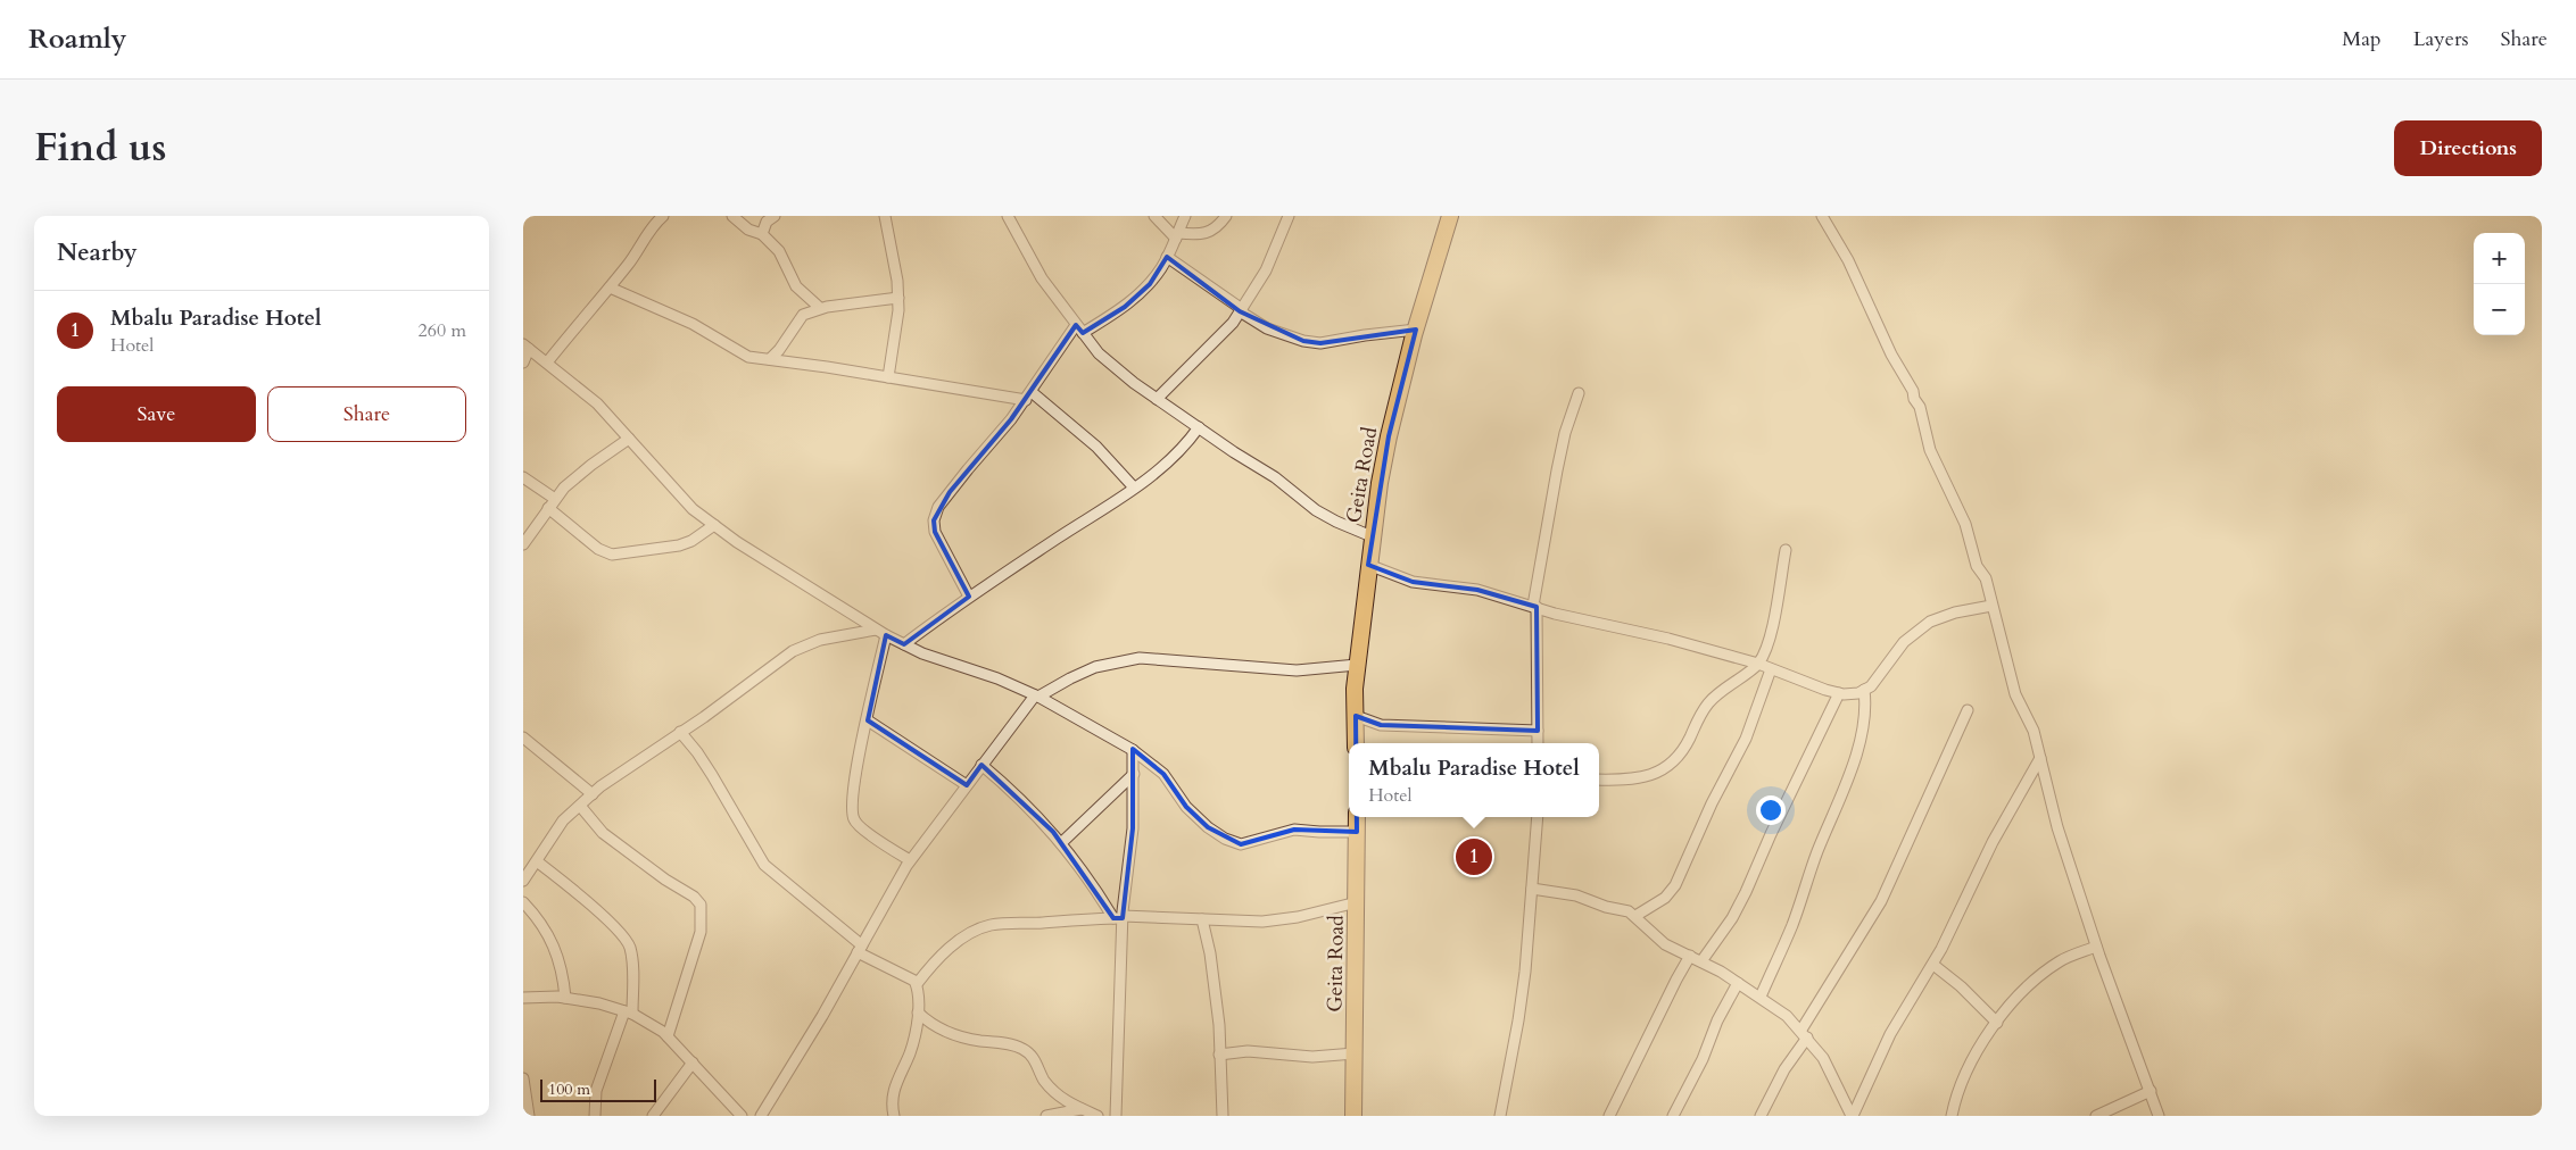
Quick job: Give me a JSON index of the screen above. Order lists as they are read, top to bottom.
{
  "streets": {
    "highway": ["Geita Road"]
  },
  "scale_bar": "100 m",
  "page": {
    "header": "Roamly",
    "nav": ["Map", "Layers", "Share"],
    "title": "Find us",
    "buttons": [
      "Directions",
      ["Save", "Share"]
    ],
    "heading": "Nearby",
    "map_buttons": ["+", "−"],
    "list": [
      {
        "mark": "1",
        "name": "Mbalu Paradise Hotel",
        "note": "Hotel",
        "value": "260 m"
      }
    ],
    "popup": ["Mbalu Paradise Hotel", "Hotel"],
    "pins": "1",
    "scale": "100 m"
  }
}
